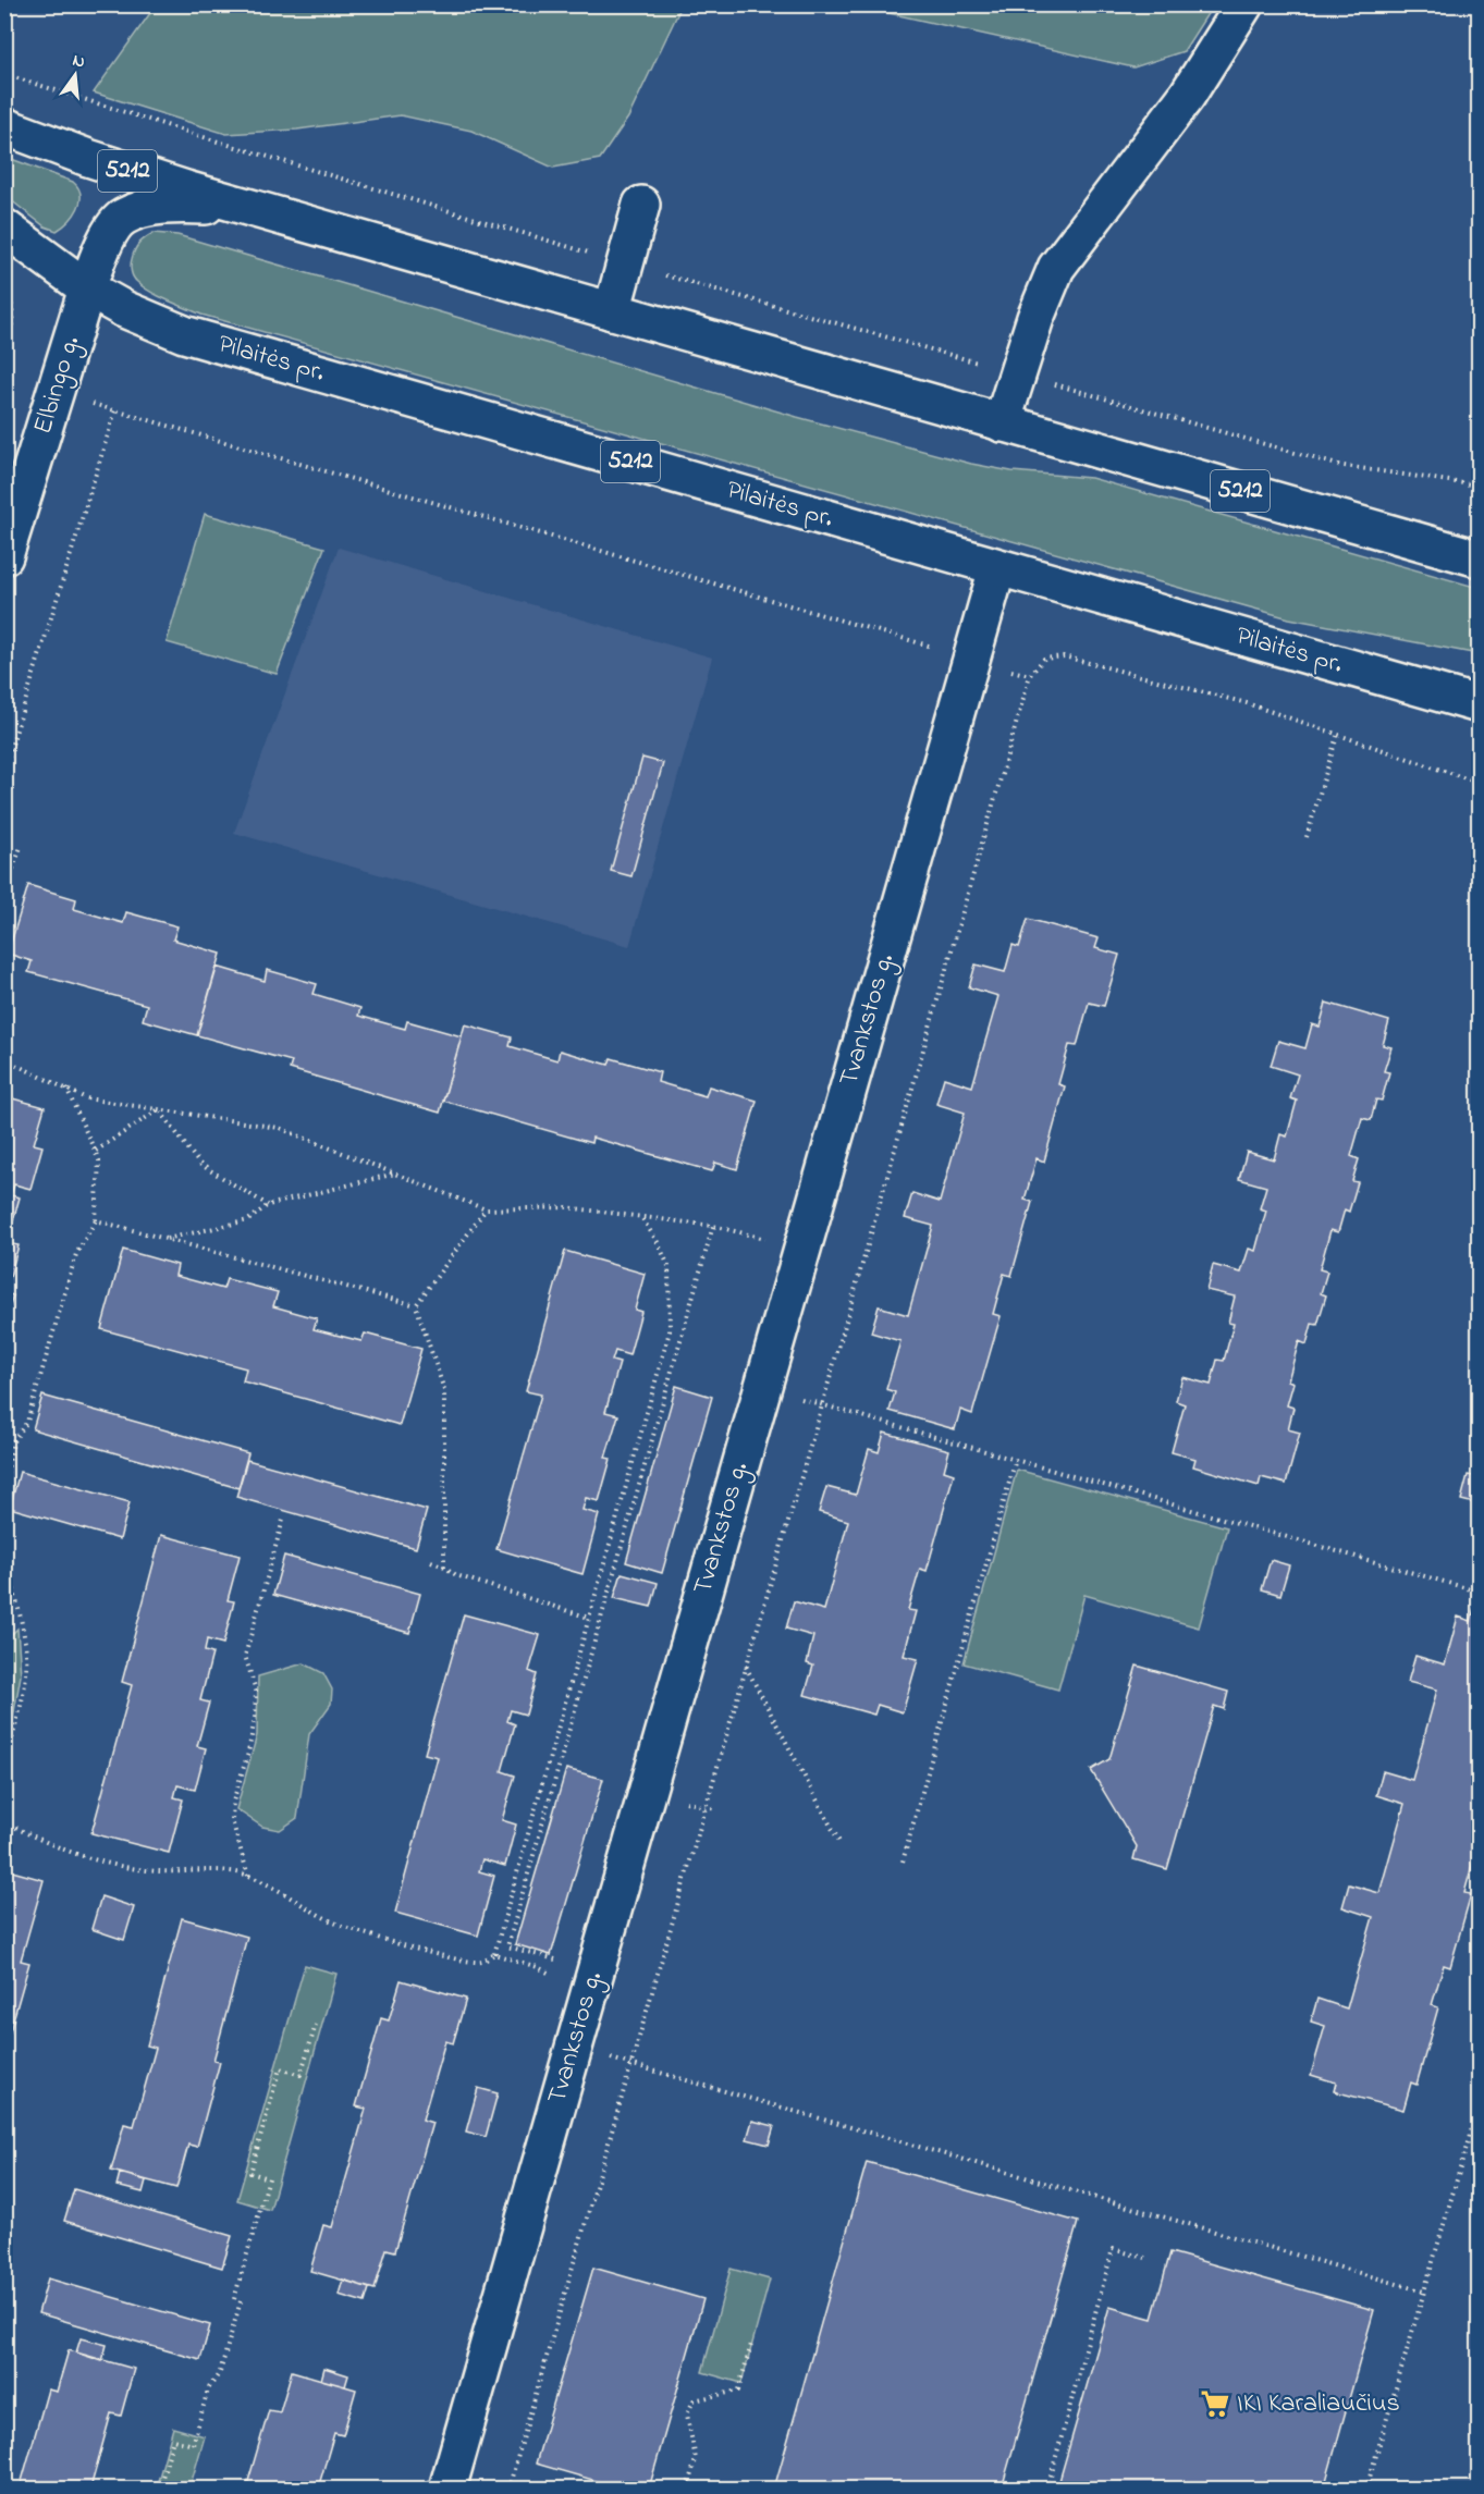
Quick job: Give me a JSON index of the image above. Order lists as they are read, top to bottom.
{
  "streets": {
    "main road": [
      "5212",
      "Pilaitės pr.",
      "Elbingo g.",
      "Tvankstos g."
    ]
  },
  "crossings": [
    ["5212", "Pilaitės pr."],
    ["5212", "Elbingo g."],
    ["Pilaitės pr.", "Elbingo g."],
    ["Pilaitės pr.", "Tvankstos g."]
  ],
  "places": {
    "supermarket": ["IKI Karaliaučius"]
  },
  "north": "top"
}
